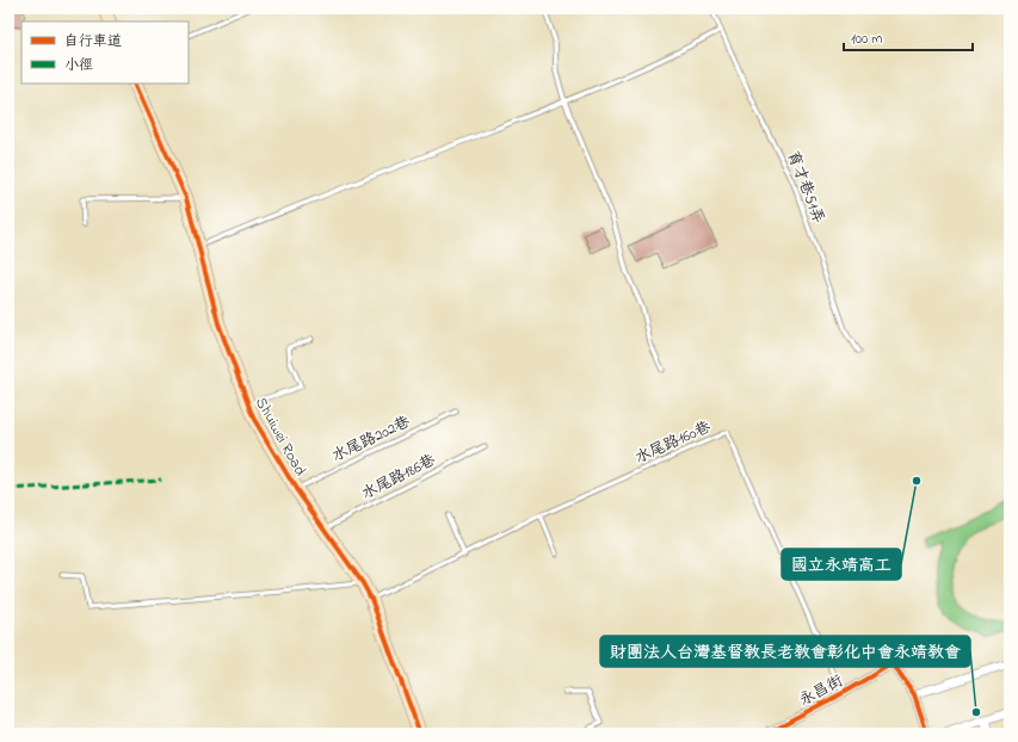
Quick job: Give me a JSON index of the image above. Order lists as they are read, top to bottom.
{
  "streets": {
    "street": ["Shuiwei Road", "永昌街"],
    "lane": [
      "育才巷51弄",
      "水尾路202巷",
      "水尾路160巷",
      "水尾路186巷"
    ]
  },
  "crossings": [
    ["Shuiwei Road", "水尾路202巷"],
    ["Shuiwei Road", "水尾路160巷"],
    ["Shuiwei Road", "水尾路186巷"],
    ["水尾路160巷", "永昌街"]
  ],
  "places": ["國立永靖高工", "財團法人台灣基督教長老教會彰化中會永靖教會"],
  "legend": ["自行車道", "小徑"],
  "scale_bar": "100 m"
}
